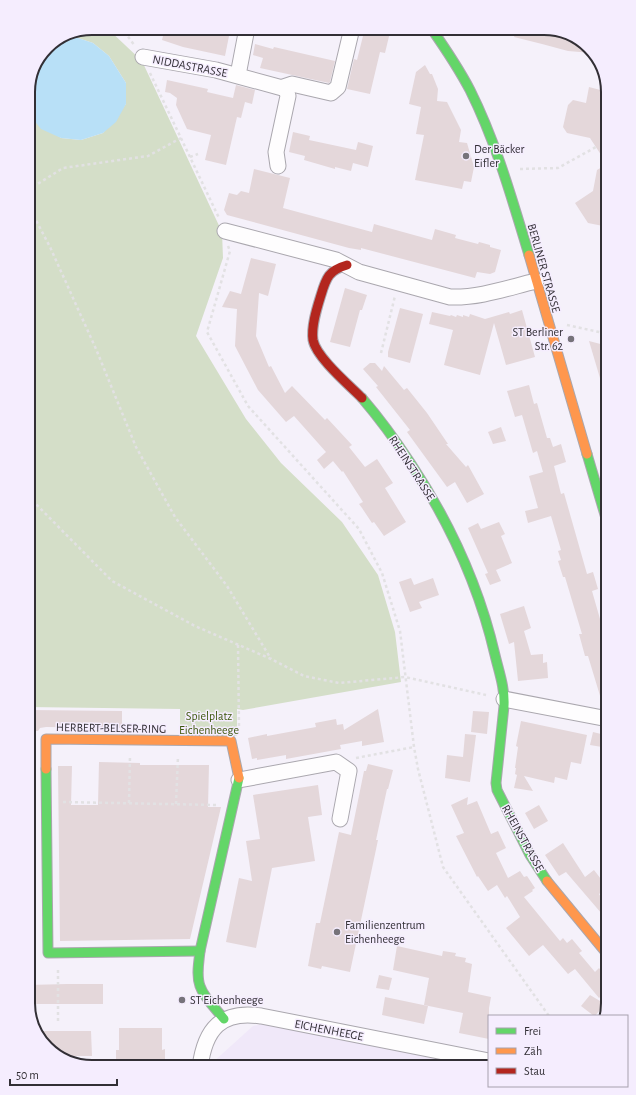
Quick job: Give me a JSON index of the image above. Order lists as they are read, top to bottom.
{
  "streets": {
    "street": [
      "NIDDASTRASSE",
      "BERLINER STRASSE",
      "RHEINSTRASSE",
      "HERBERT-BELSER-RING",
      "EICHENHEEGE"
    ]
  },
  "parks": ["Spielplatz Eichenheege"],
  "places": [
    "Der Bäcker Eifler",
    "ST Berliner Str. 62",
    "Familienzentrum Eichenheege",
    "ST Eichenheege"
  ],
  "legend": ["Frei", "Zäh", "Stau"],
  "scale_bar": "50 m"
}
